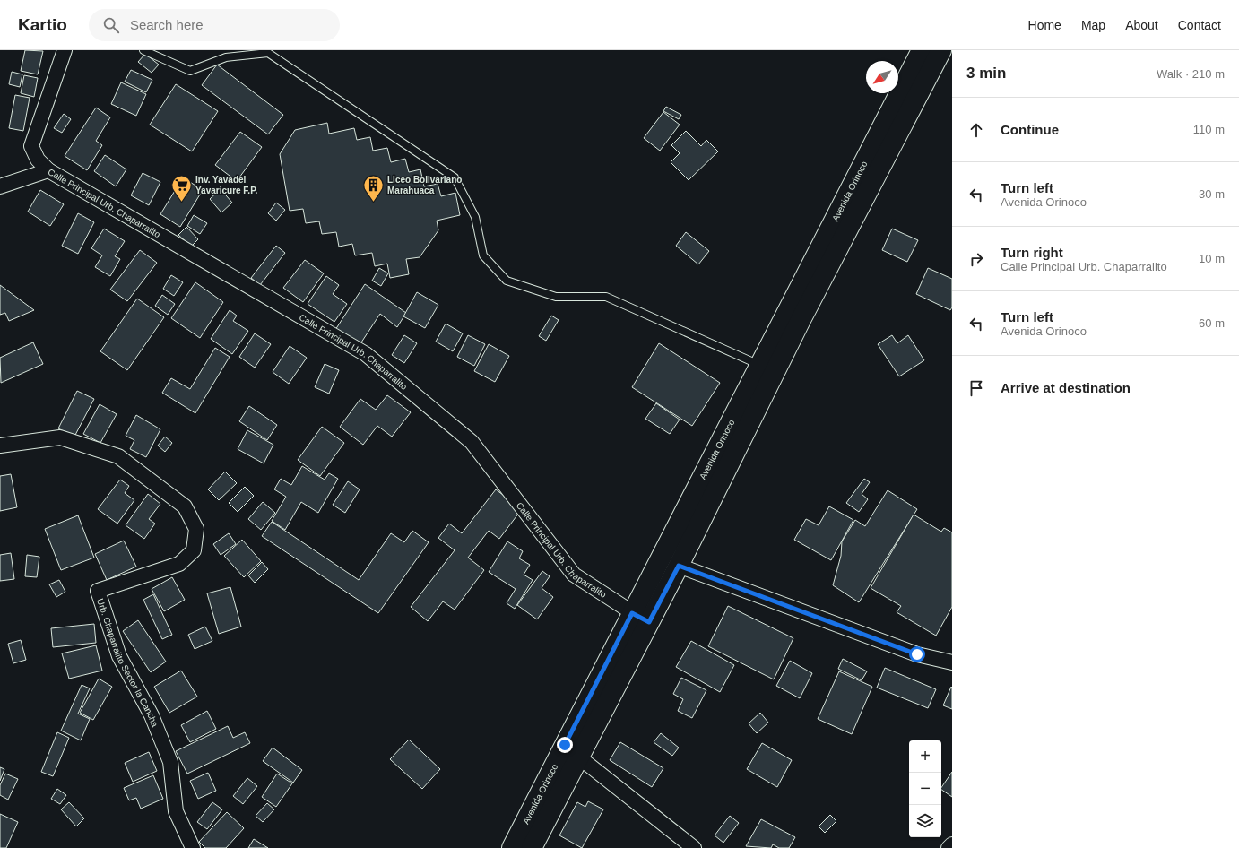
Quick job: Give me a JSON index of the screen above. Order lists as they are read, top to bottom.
{
  "streets": {
    "street": ["Avenida Orinoco", "Calle Principal Urb. Chaparralito", "Urb. Chaparralito Sector la Cancha"]
  },
  "crossings": [
    ["Avenida Orinoco", "Calle Principal Urb. Chaparralito"]
  ],
  "places": {
    "supermarket": ["Inv. Yavadel Yavaricure F.P."],
    "building": ["Liceo Bolivariano Marahuaca"]
  },
  "north": "bottom left",
  "page": {
    "header": "Kartio",
    "search": "Search here",
    "nav": [
      "Home",
      "Map",
      "About",
      "Contact"
    ],
    "heading": ["3 min", "Walk · 210 m"],
    "list": [
      ["Continue", "110 m"],
      ["Turn left", "Avenida Orinoco", "30 m"],
      ["Turn right", "Calle Principal Urb. Chaparralito", "10 m"],
      ["Turn left", "Avenida Orinoco", "60 m"],
      "Arrive at destination"
    ],
    "map_buttons": ["+", "−"]
  }
}
